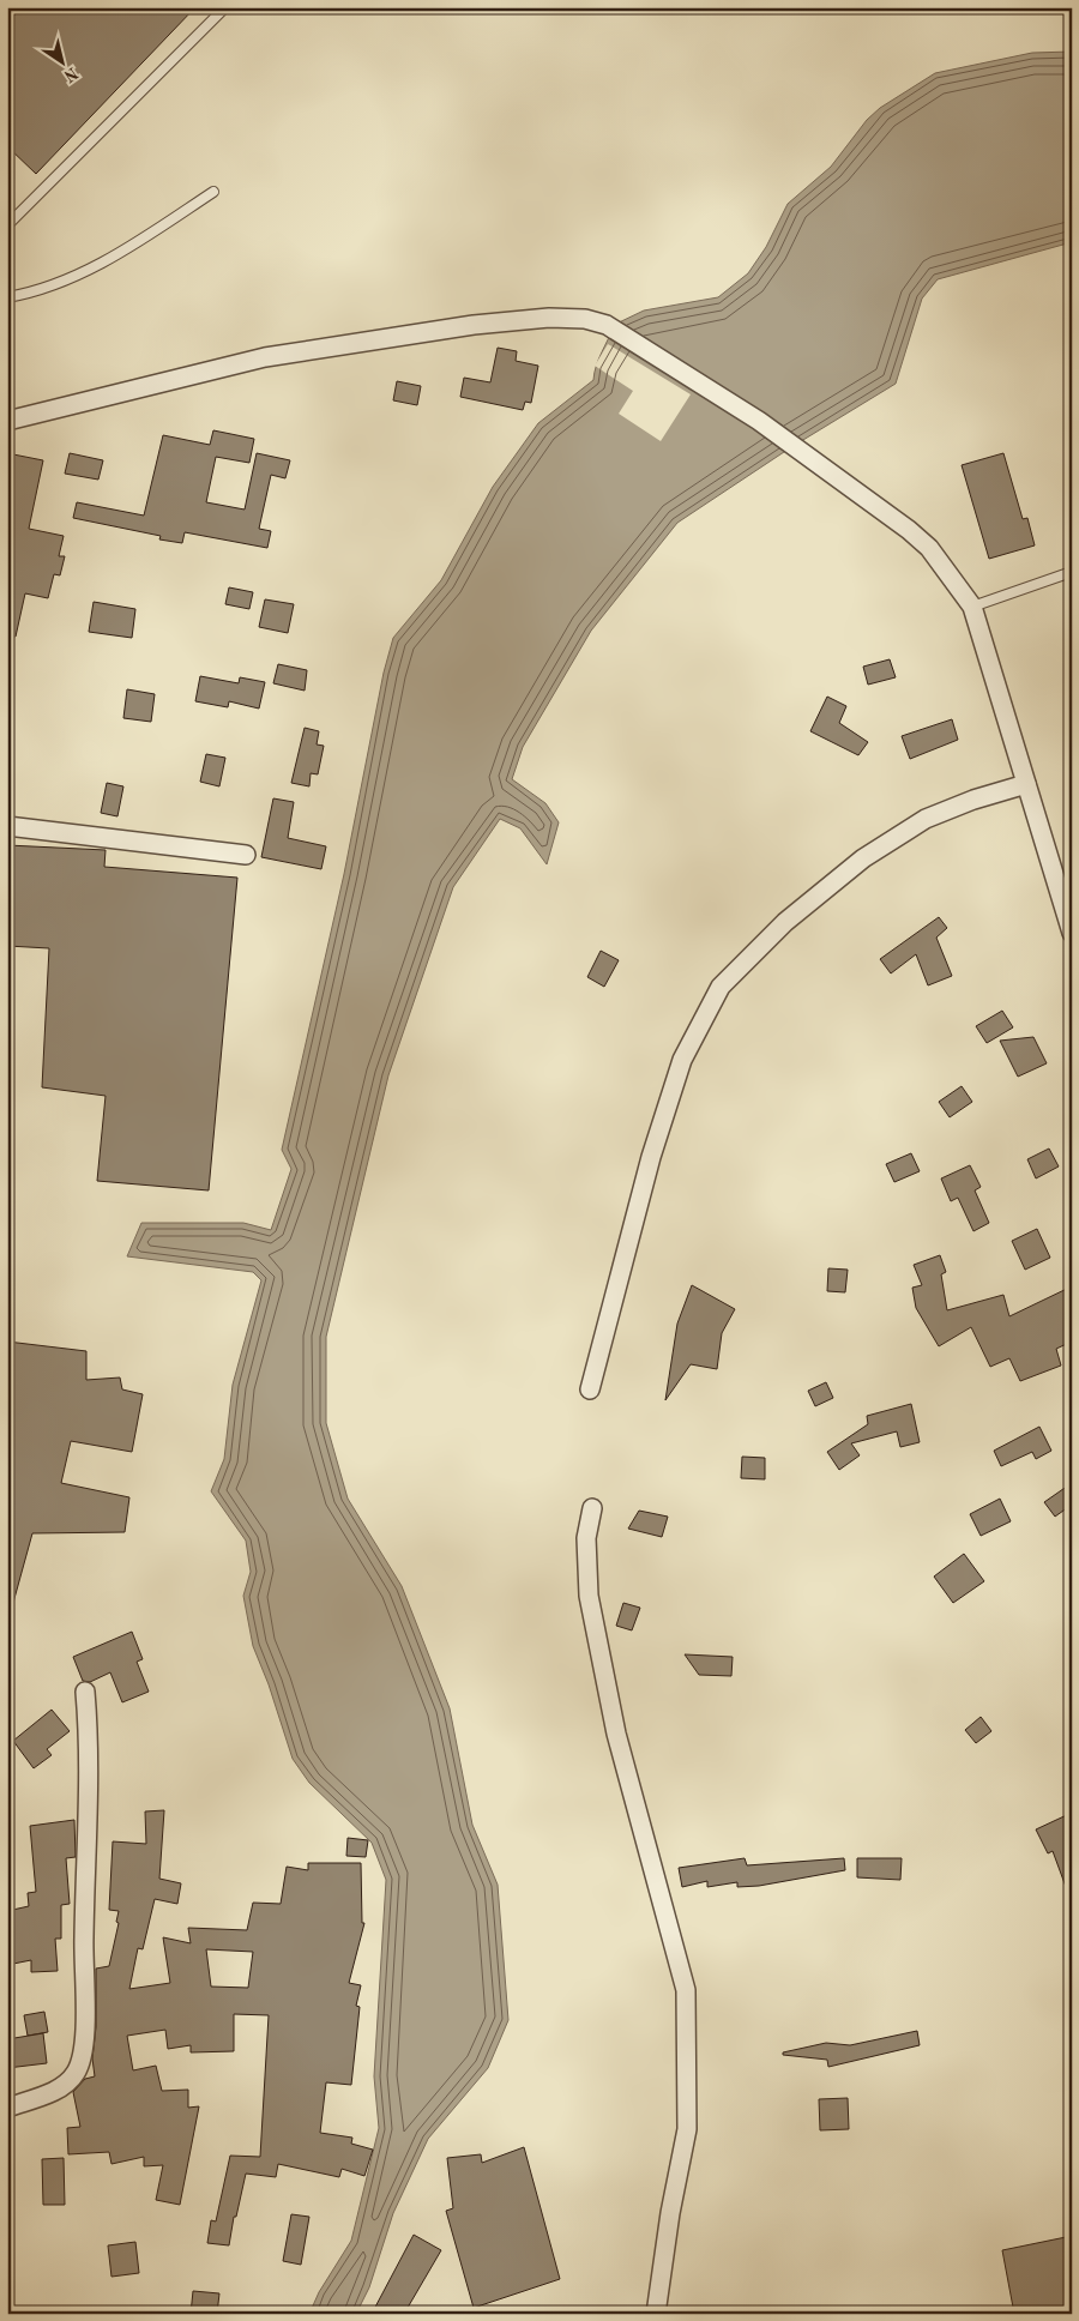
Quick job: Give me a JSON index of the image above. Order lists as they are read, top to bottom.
{
  "north": "bottom right"
}
